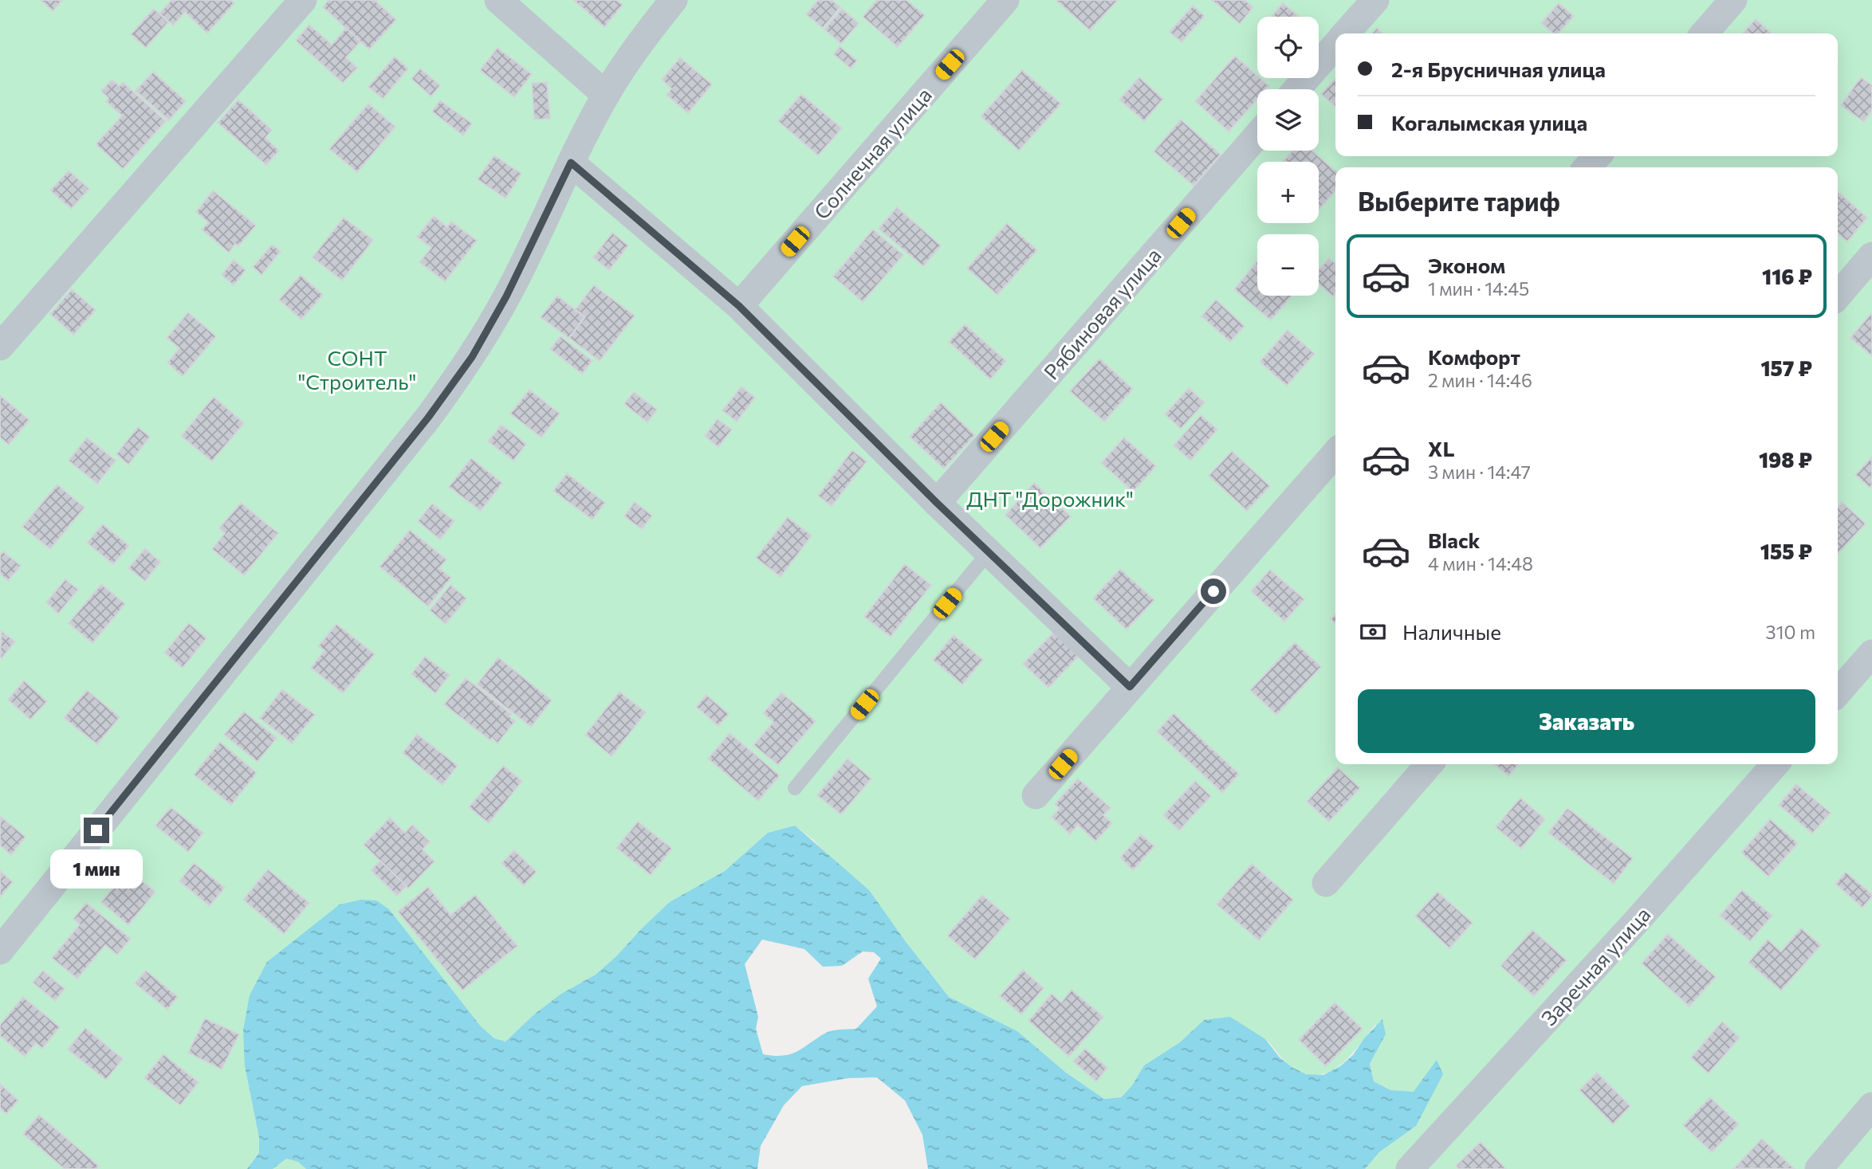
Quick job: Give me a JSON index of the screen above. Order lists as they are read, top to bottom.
{
  "streets": {
    "street": ["Солнечная улица", "Рябиновая улица", "Заречная улица"]
  },
  "parks": ["СОНТ \"Строитель\"", "ДНТ \"Дорожник\""],
  "page": {
    "map_buttons": ["+", "−"],
    "banner": ["2-я Брусничная улица", "Когалымская улица"],
    "heading": "Выберите тариф",
    "list": [
      {
        "name": "Эконом",
        "note": "1 мин · 14:45",
        "value": "116 ₽"
      },
      {
        "name": "Комфорт",
        "note": "2 мин · 14:46",
        "value": "157 ₽"
      },
      {
        "name": "XL",
        "note": "3 мин · 14:47",
        "value": "198 ₽"
      },
      {
        "name": "Black",
        "note": "4 мин · 14:48",
        "value": "155 ₽"
      }
    ],
    "pay": ["Наличные", "310 m"],
    "buttons": "Заказать",
    "bubble": "1 мин"
  }
}
